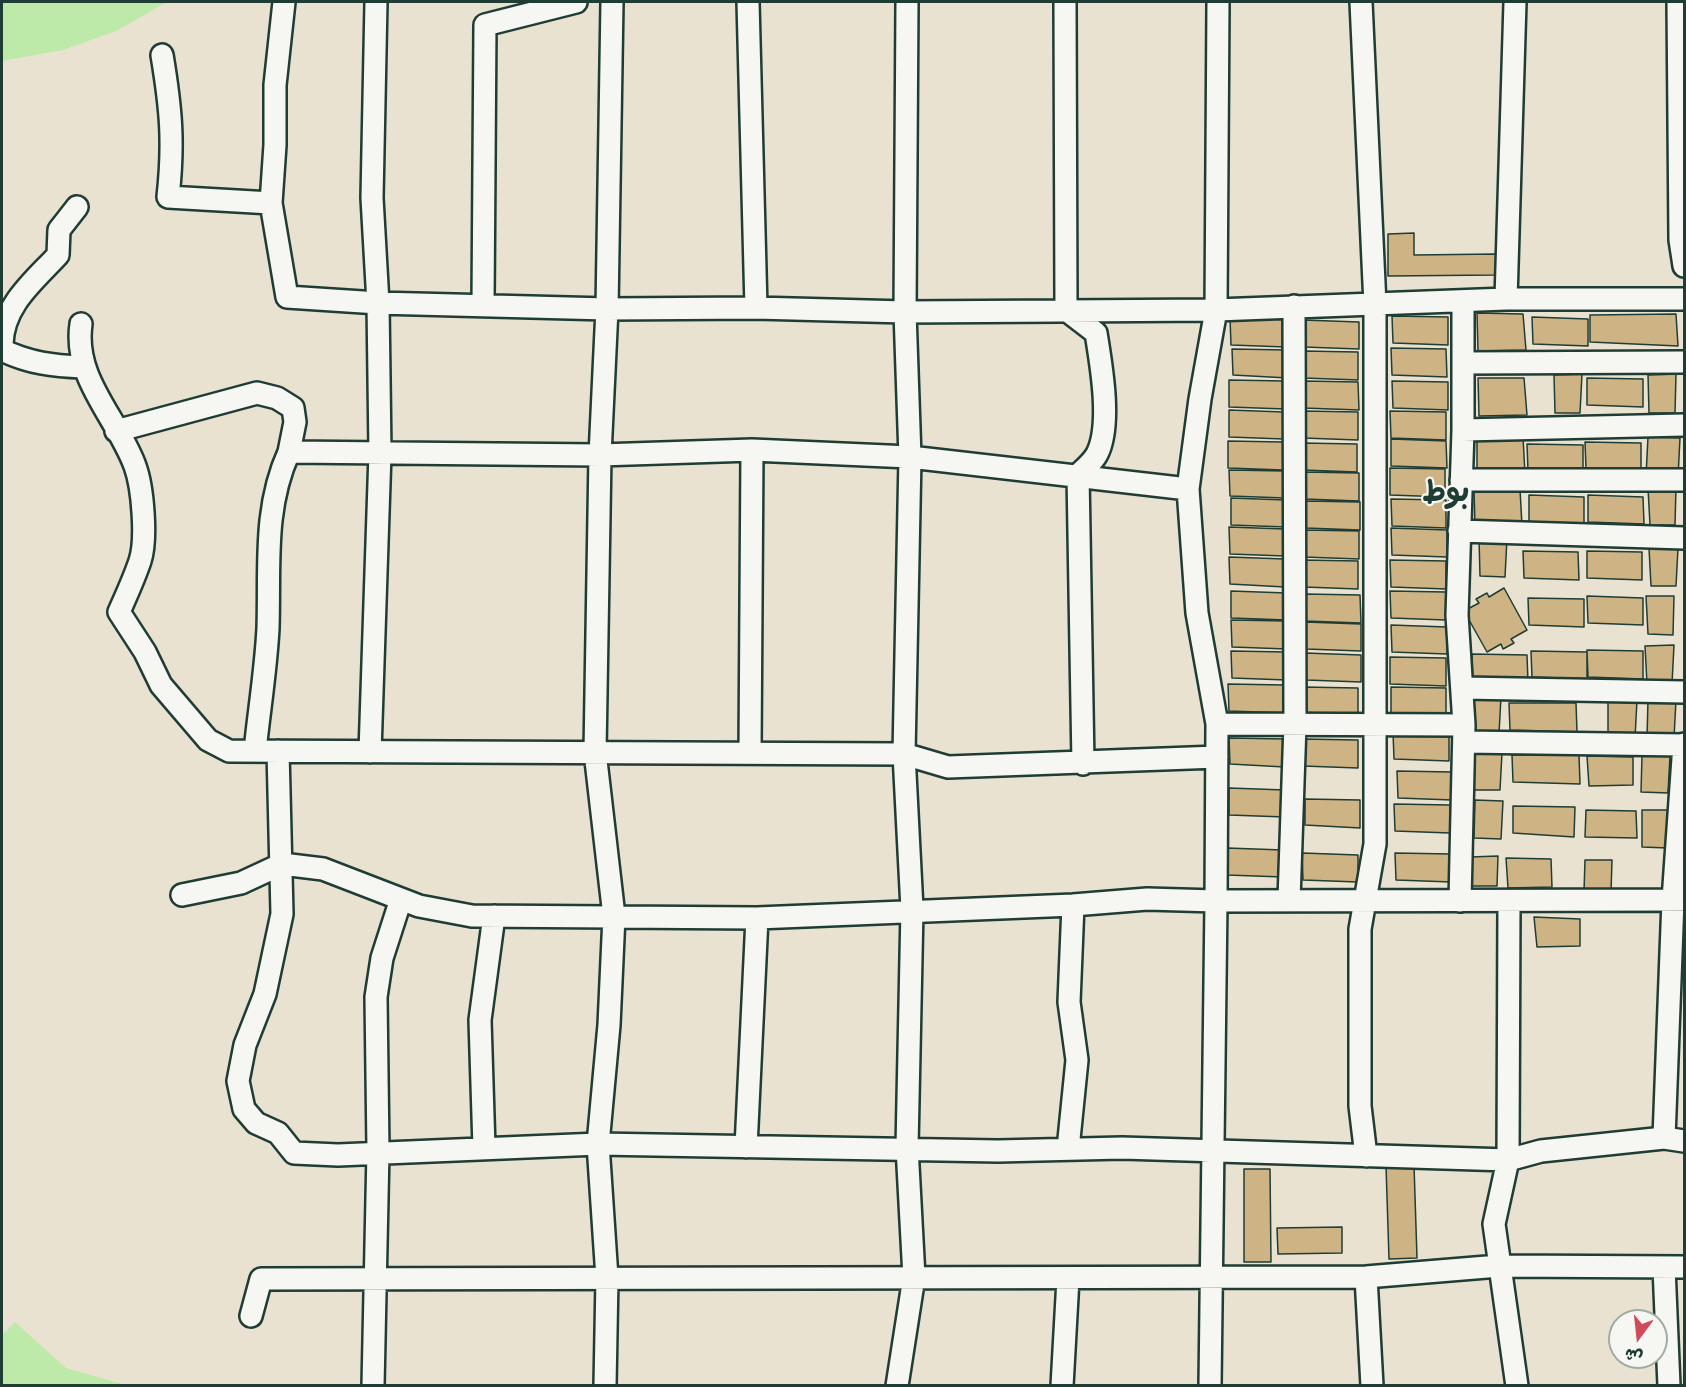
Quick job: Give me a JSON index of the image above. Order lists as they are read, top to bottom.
{
  "districts": ["بوط"],
  "north": "bottom"
}
